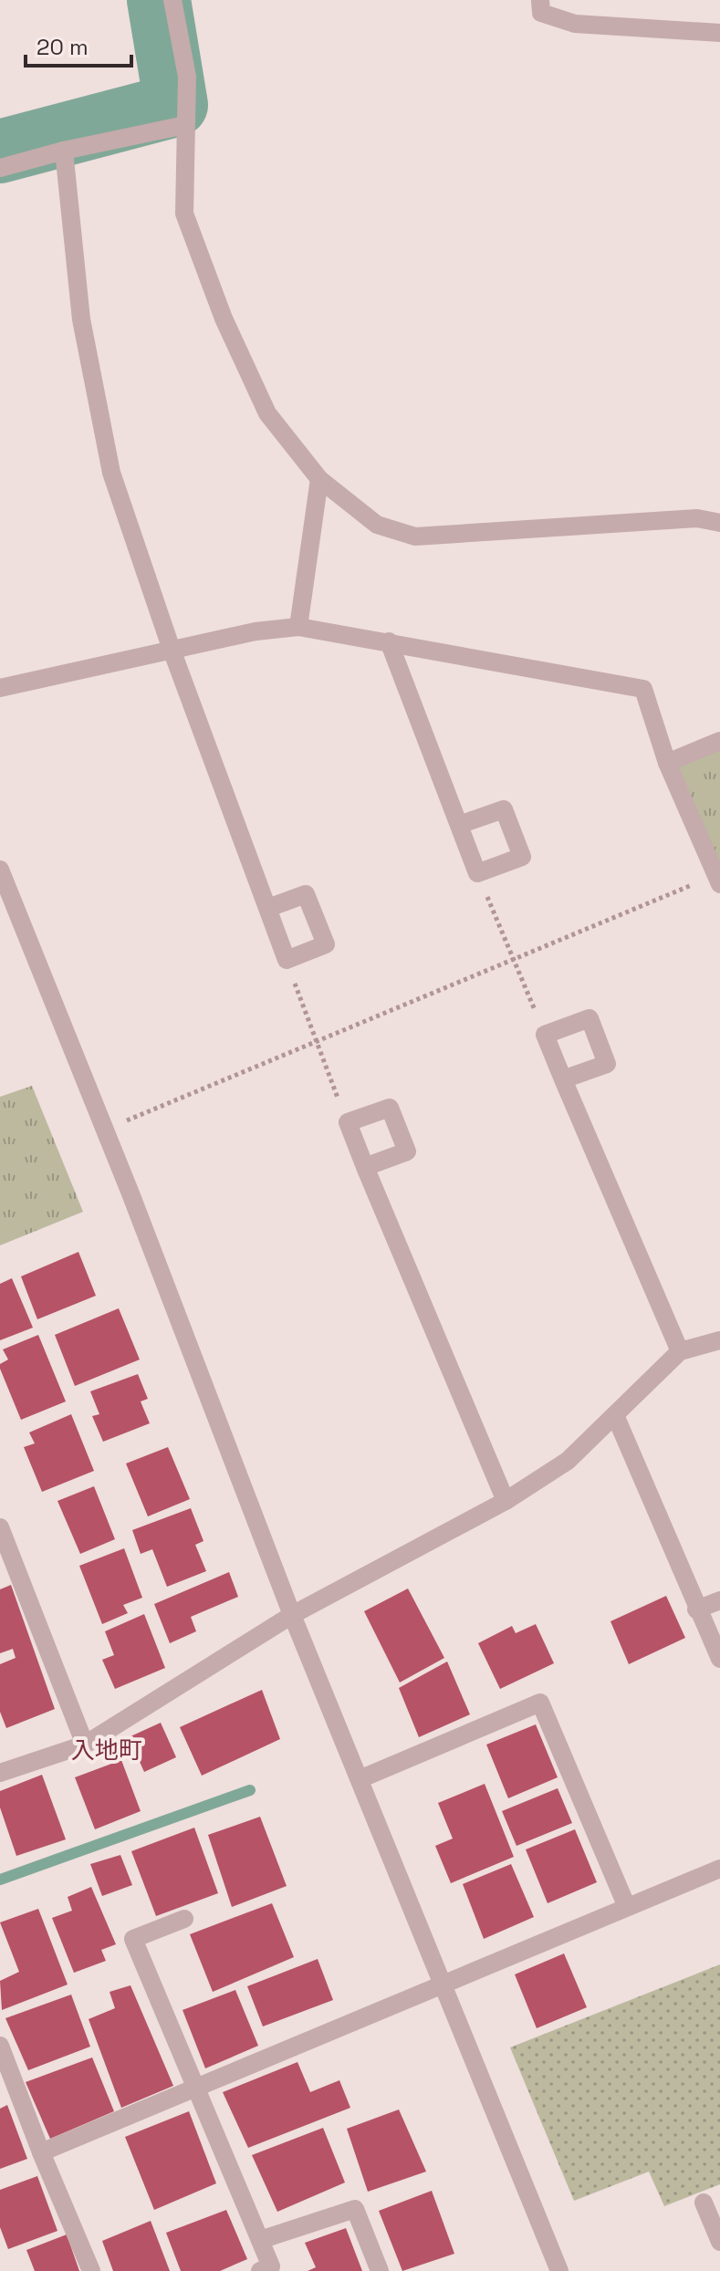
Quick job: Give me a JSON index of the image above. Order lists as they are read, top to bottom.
{
  "districts": ["入地町"],
  "scale_bar": "20 m"
}
